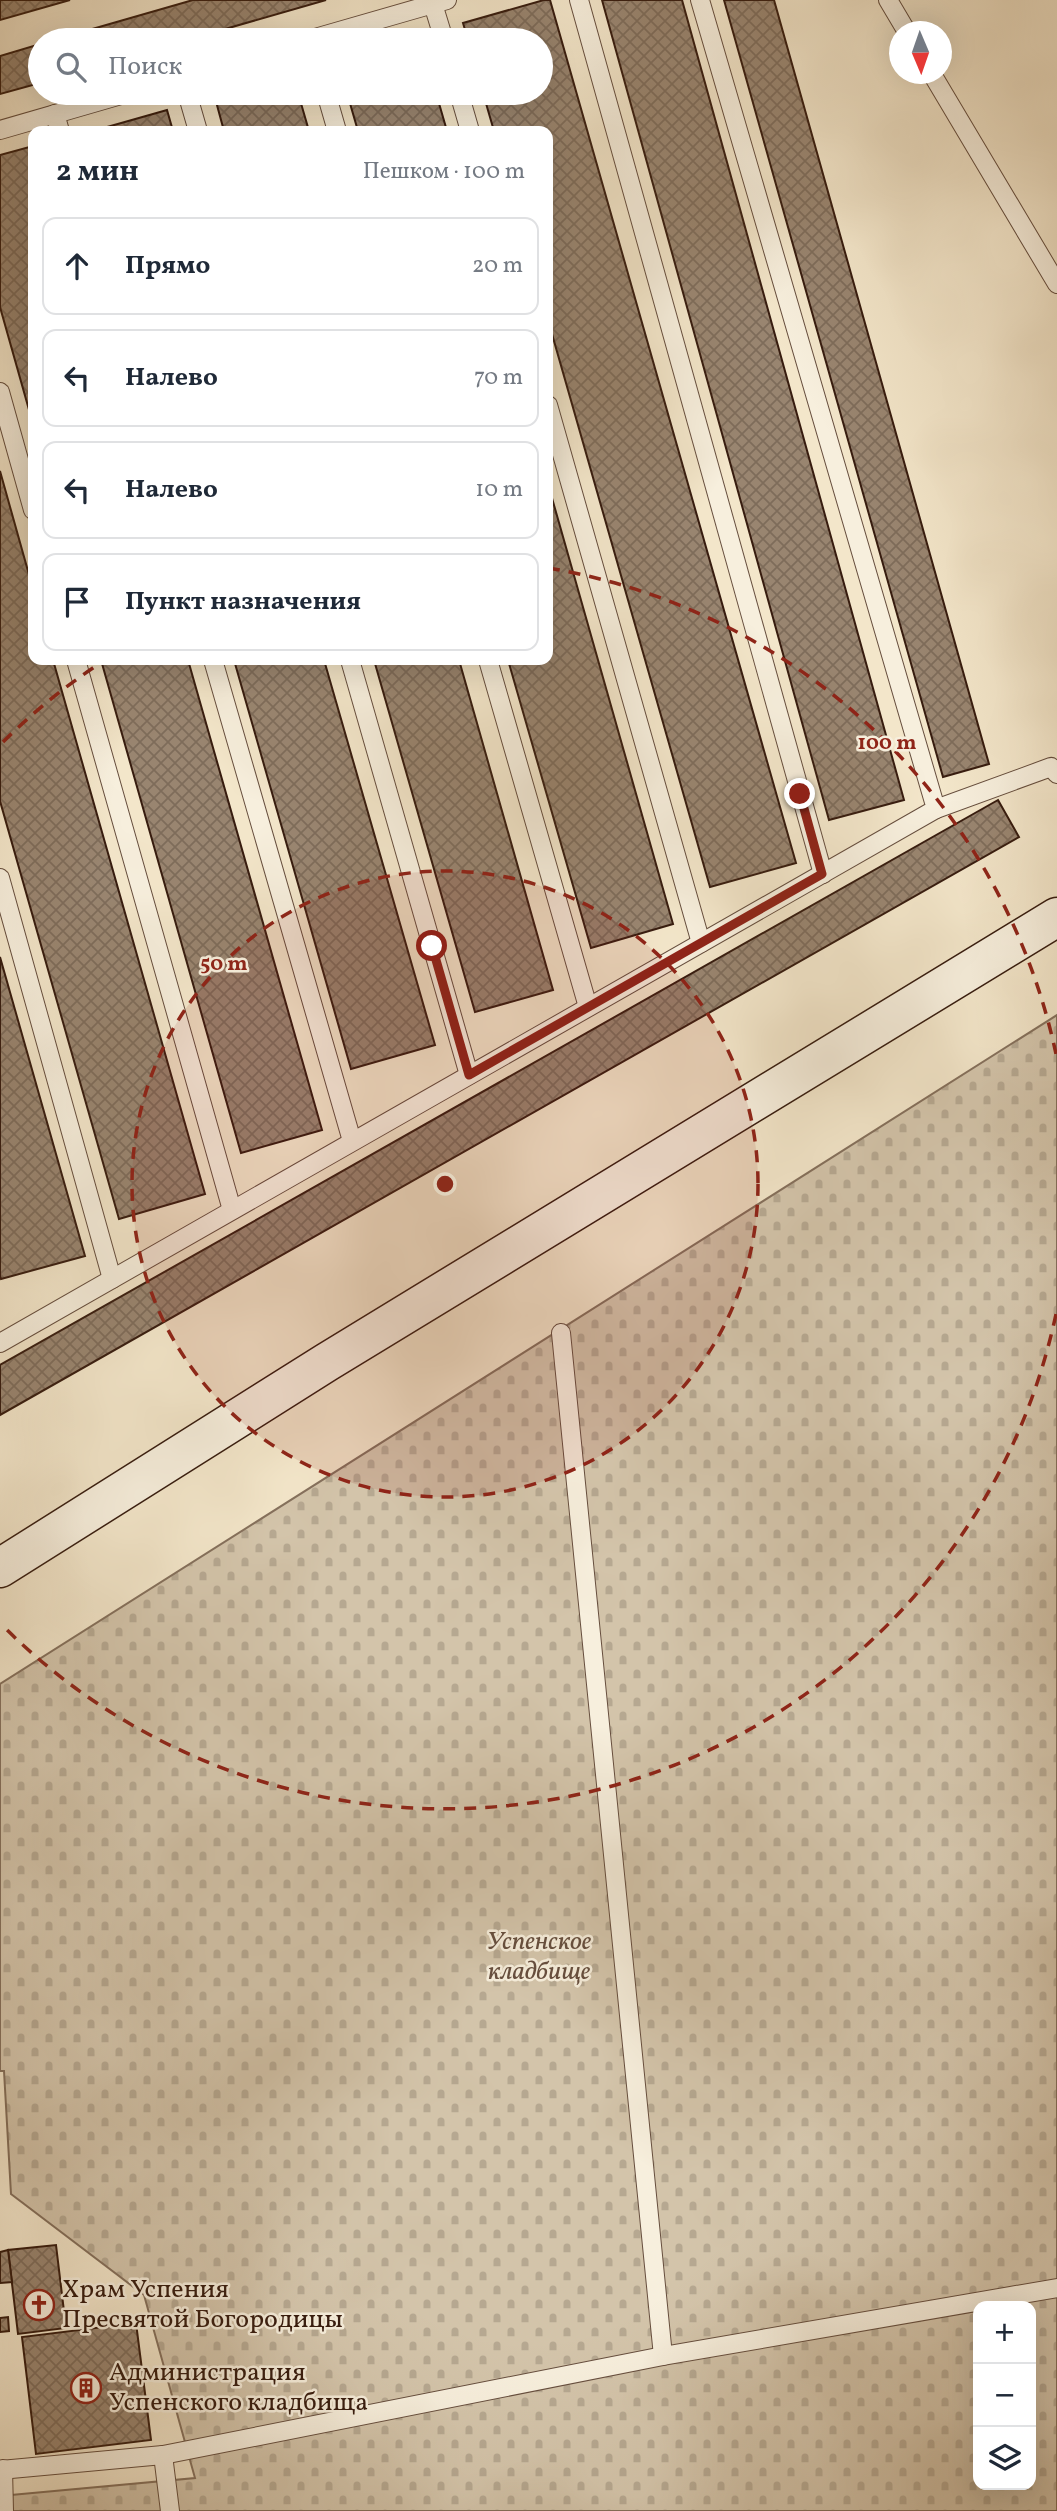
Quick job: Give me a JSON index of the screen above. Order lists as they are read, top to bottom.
{
  "parks": ["Успенское кладбище"],
  "places": {
    "church": ["Храм Успения Пресвятой Богородицы"],
    "building": ["Администрация Успенского кладбища"]
  },
  "north": "bottom",
  "page": {
    "search": "Поиск",
    "heading": ["2 мин", "Пешком · 100 m"],
    "list": [
      ["Прямо", "20 m"],
      ["Налево", "70 m"],
      ["Налево", "10 m"],
      "Пункт назначения"
    ],
    "map_buttons": ["+", "−"]
  },
  "rings": ["100 m", "50 m"]
}
